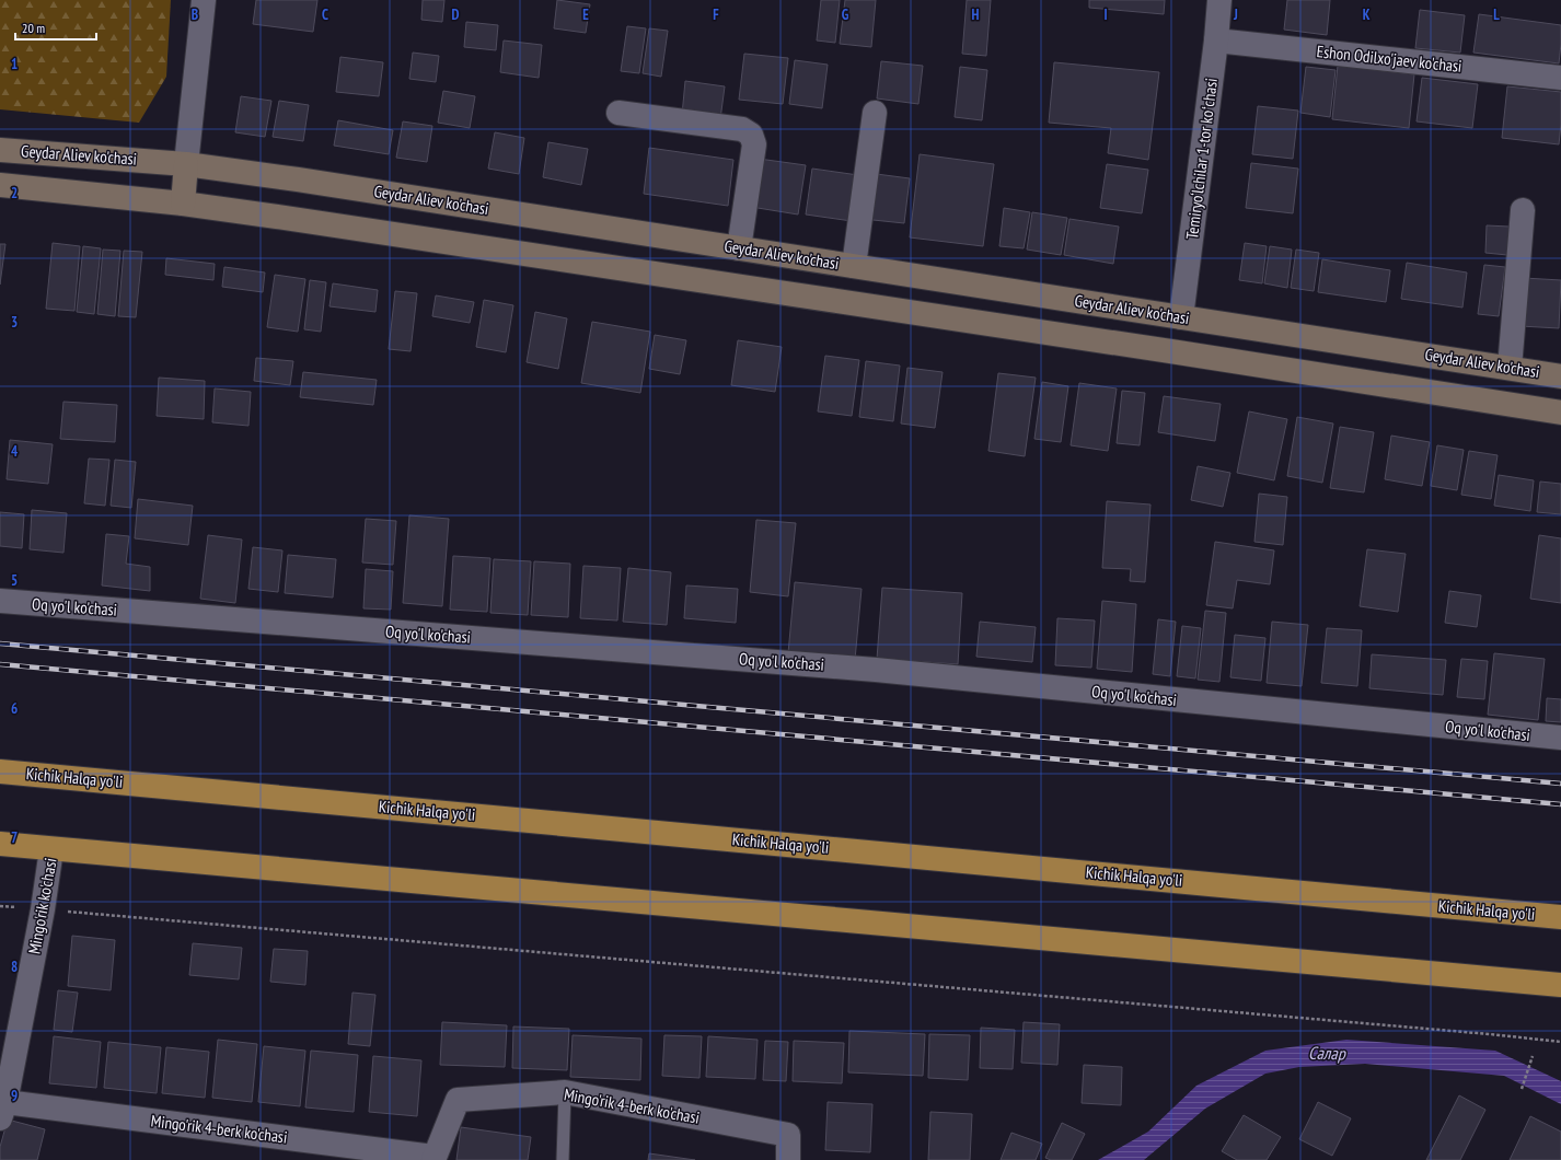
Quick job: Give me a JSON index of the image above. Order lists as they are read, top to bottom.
{
  "streets": {
    "highway": ["Kichik Halqa yo'li"],
    "main road": ["Geydar Aliev ko'chasi"],
    "street": [
      "Eshon Odilxo'jaev ko'chasi",
      "Temiryo‘lchilar 1-tor koʻchasi",
      "Oq yo'l ko'chasi",
      "Mingo'rik ko'chasi",
      "Mingo'rik 4-berk ko'chasi"
    ]
  },
  "crossings": [
    ["Eshon Odilxo'jaev ko'chasi", "Temiryo‘lchilar 1-tor koʻchasi"],
    ["Geydar Aliev ko'chasi", "Temiryo‘lchilar 1-tor koʻchasi"],
    ["Mingo'rik ko'chasi", "Mingo'rik 4-berk ko'chasi"]
  ],
  "water": ["Салар"],
  "scale_bar": "20 m",
  "grid": {
    "columns": [
      "B",
      "C",
      "D",
      "E",
      "F",
      "G",
      "H",
      "I",
      "J",
      "K",
      "L"
    ],
    "rows": [
      "1",
      "2",
      "3",
      "4",
      "5",
      "6",
      "7",
      "8",
      "9"
    ]
  }
}
